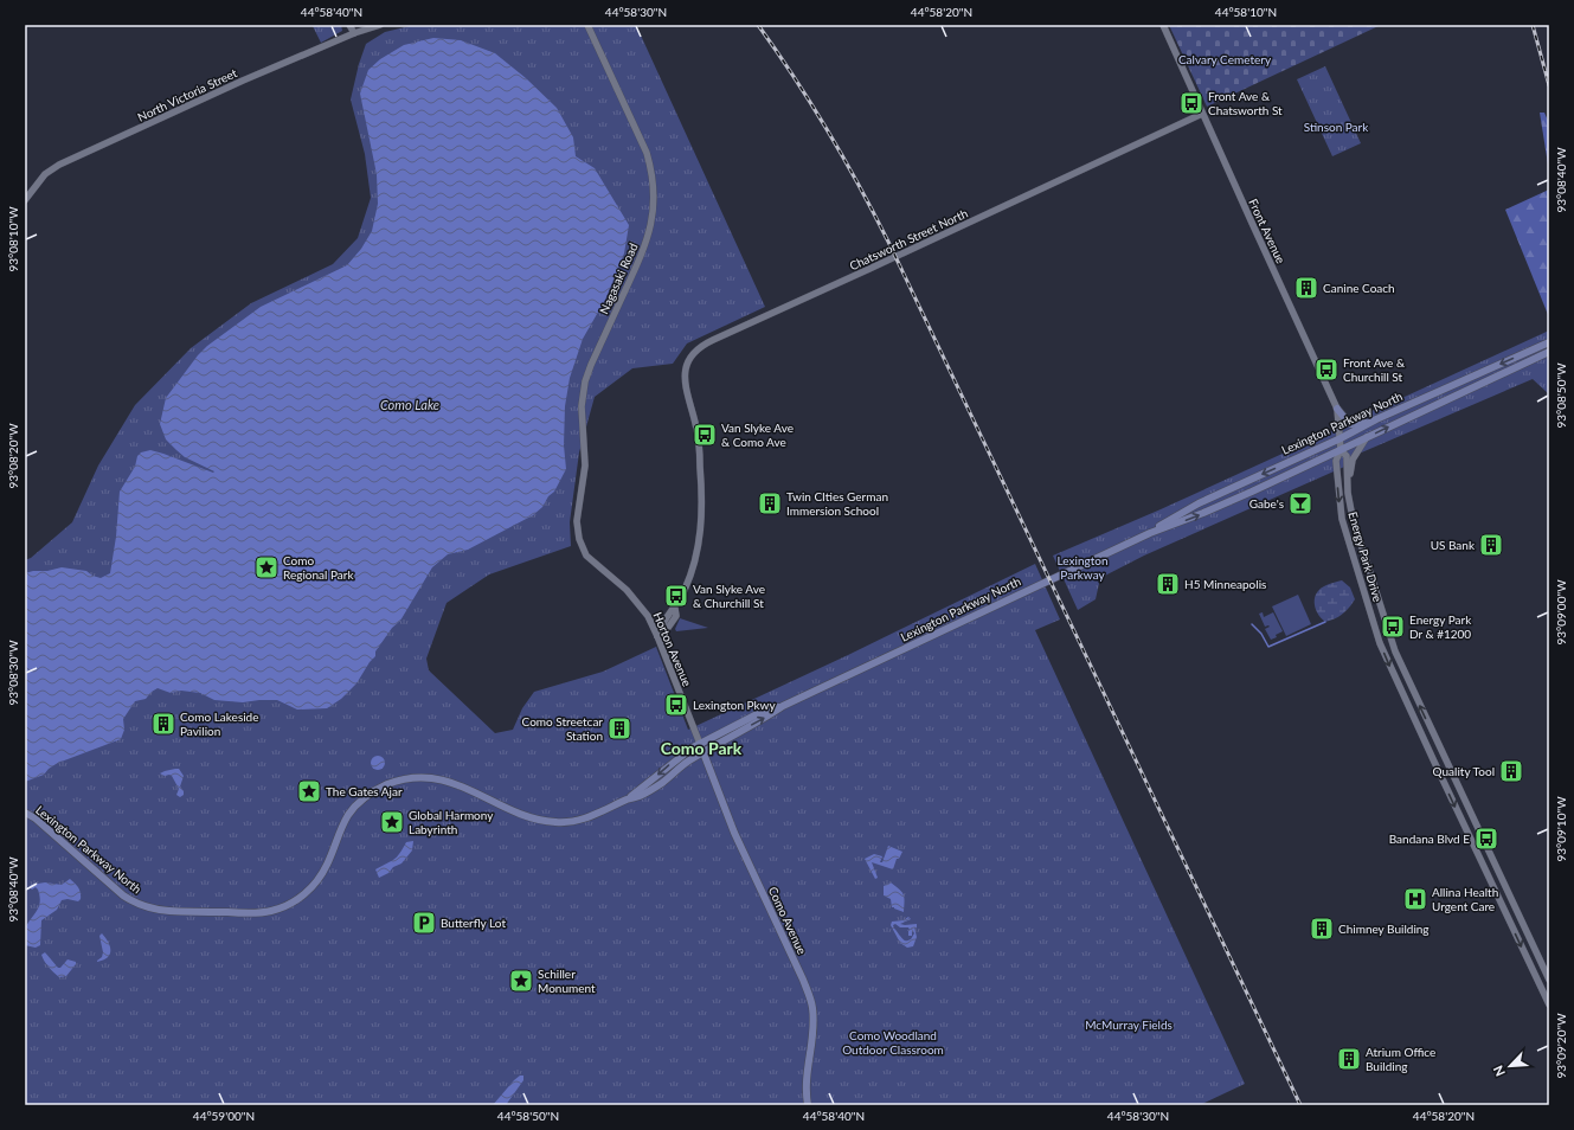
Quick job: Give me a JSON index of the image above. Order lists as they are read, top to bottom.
{
  "streets": {
    "main road": ["Lexington Parkway North", "Horton Avenue", "Como Avenue"],
    "street": [
      "North Victoria Street",
      "Front Avenue",
      "Chatsworth Street North",
      "Nagasaki Road",
      "Energy Park Drive"
    ]
  },
  "crossings": [
    ["Front Avenue", "Chatsworth Street North"],
    ["Front Avenue", "Lexington Parkway North"],
    ["Front Avenue", "Energy Park Drive"],
    ["Chatsworth Street North", "Horton Avenue"],
    ["Nagasaki Road", "Horton Avenue"],
    ["Lexington Parkway North", "Energy Park Drive"],
    ["Lexington Parkway North", "Horton Avenue"],
    ["Lexington Parkway North", "Como Avenue"],
    ["Horton Avenue", "Como Avenue"]
  ],
  "districts": ["Como Park"],
  "water": ["Como Lake"],
  "parks": [
    "Calvary Cemetery",
    "Stinson Park",
    "Lexington Parkway",
    "McMurray Fields",
    "Como Woodland Outdoor Classroom"
  ],
  "places": {
    "bus stop": [
      "Front Ave & Chatsworth St",
      "Front Ave & Churchill St",
      "Van Slyke Ave & Como Ave",
      "Van Slyke Ave & Churchill St",
      "Energy Park Dr & #1200",
      "Lexington Pkwy",
      "Bandana Blvd E"
    ],
    "building": [
      "Canine Coach",
      "Twin CIties German Immersion School",
      "US Bank",
      "H5 Minneapolis",
      "Como Lakeside Pavilion",
      "Como Streetcar Station",
      "Quality Tool",
      "Chimney Building",
      "Atrium Office Building"
    ],
    "bar": ["Gabe's"],
    "place": [
      "Como Regional Park",
      "The Gates Ajar",
      "Global Harmony Labyrinth",
      "Schiller Monument"
    ],
    "hospital": ["Allina Health Urgent Care"],
    "parking": ["Butterfly Lot"]
  },
  "north": "bottom left",
  "coordinates": [
    "44°58'40\"N",
    "44°58'30\"N",
    "44°58'20\"N",
    "44°58'10\"N",
    "93°08'40\"W",
    "93°08'10\"W",
    "93°08'50\"W",
    "93°08'20\"W",
    "93°09'00\"W",
    "93°08'30\"W",
    "93°09'10\"W",
    "93°09'20\"W",
    "44°59'00\"N",
    "44°58'50\"N"
  ]
}
